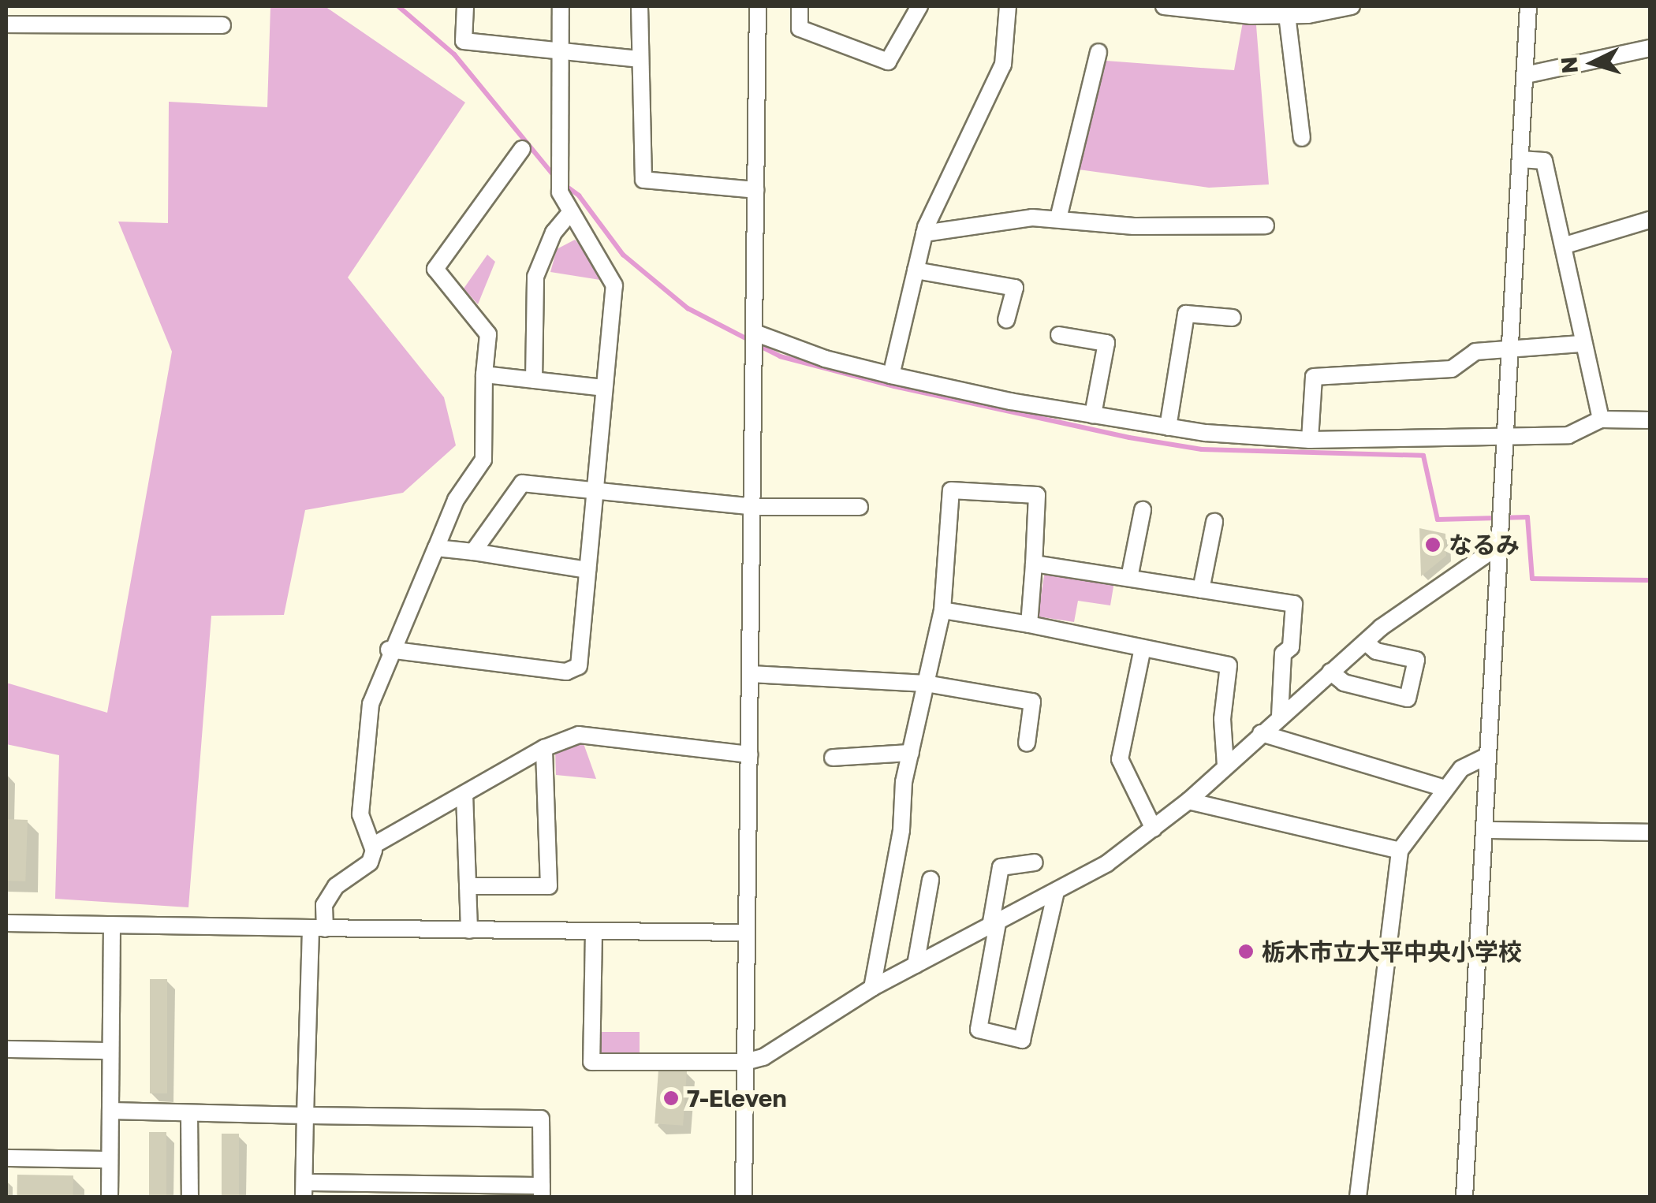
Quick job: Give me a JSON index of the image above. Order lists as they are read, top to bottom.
{
  "places": ["なるみ", "栃木市立大平中央小学校", "7-Eleven"],
  "north": "left"
}
